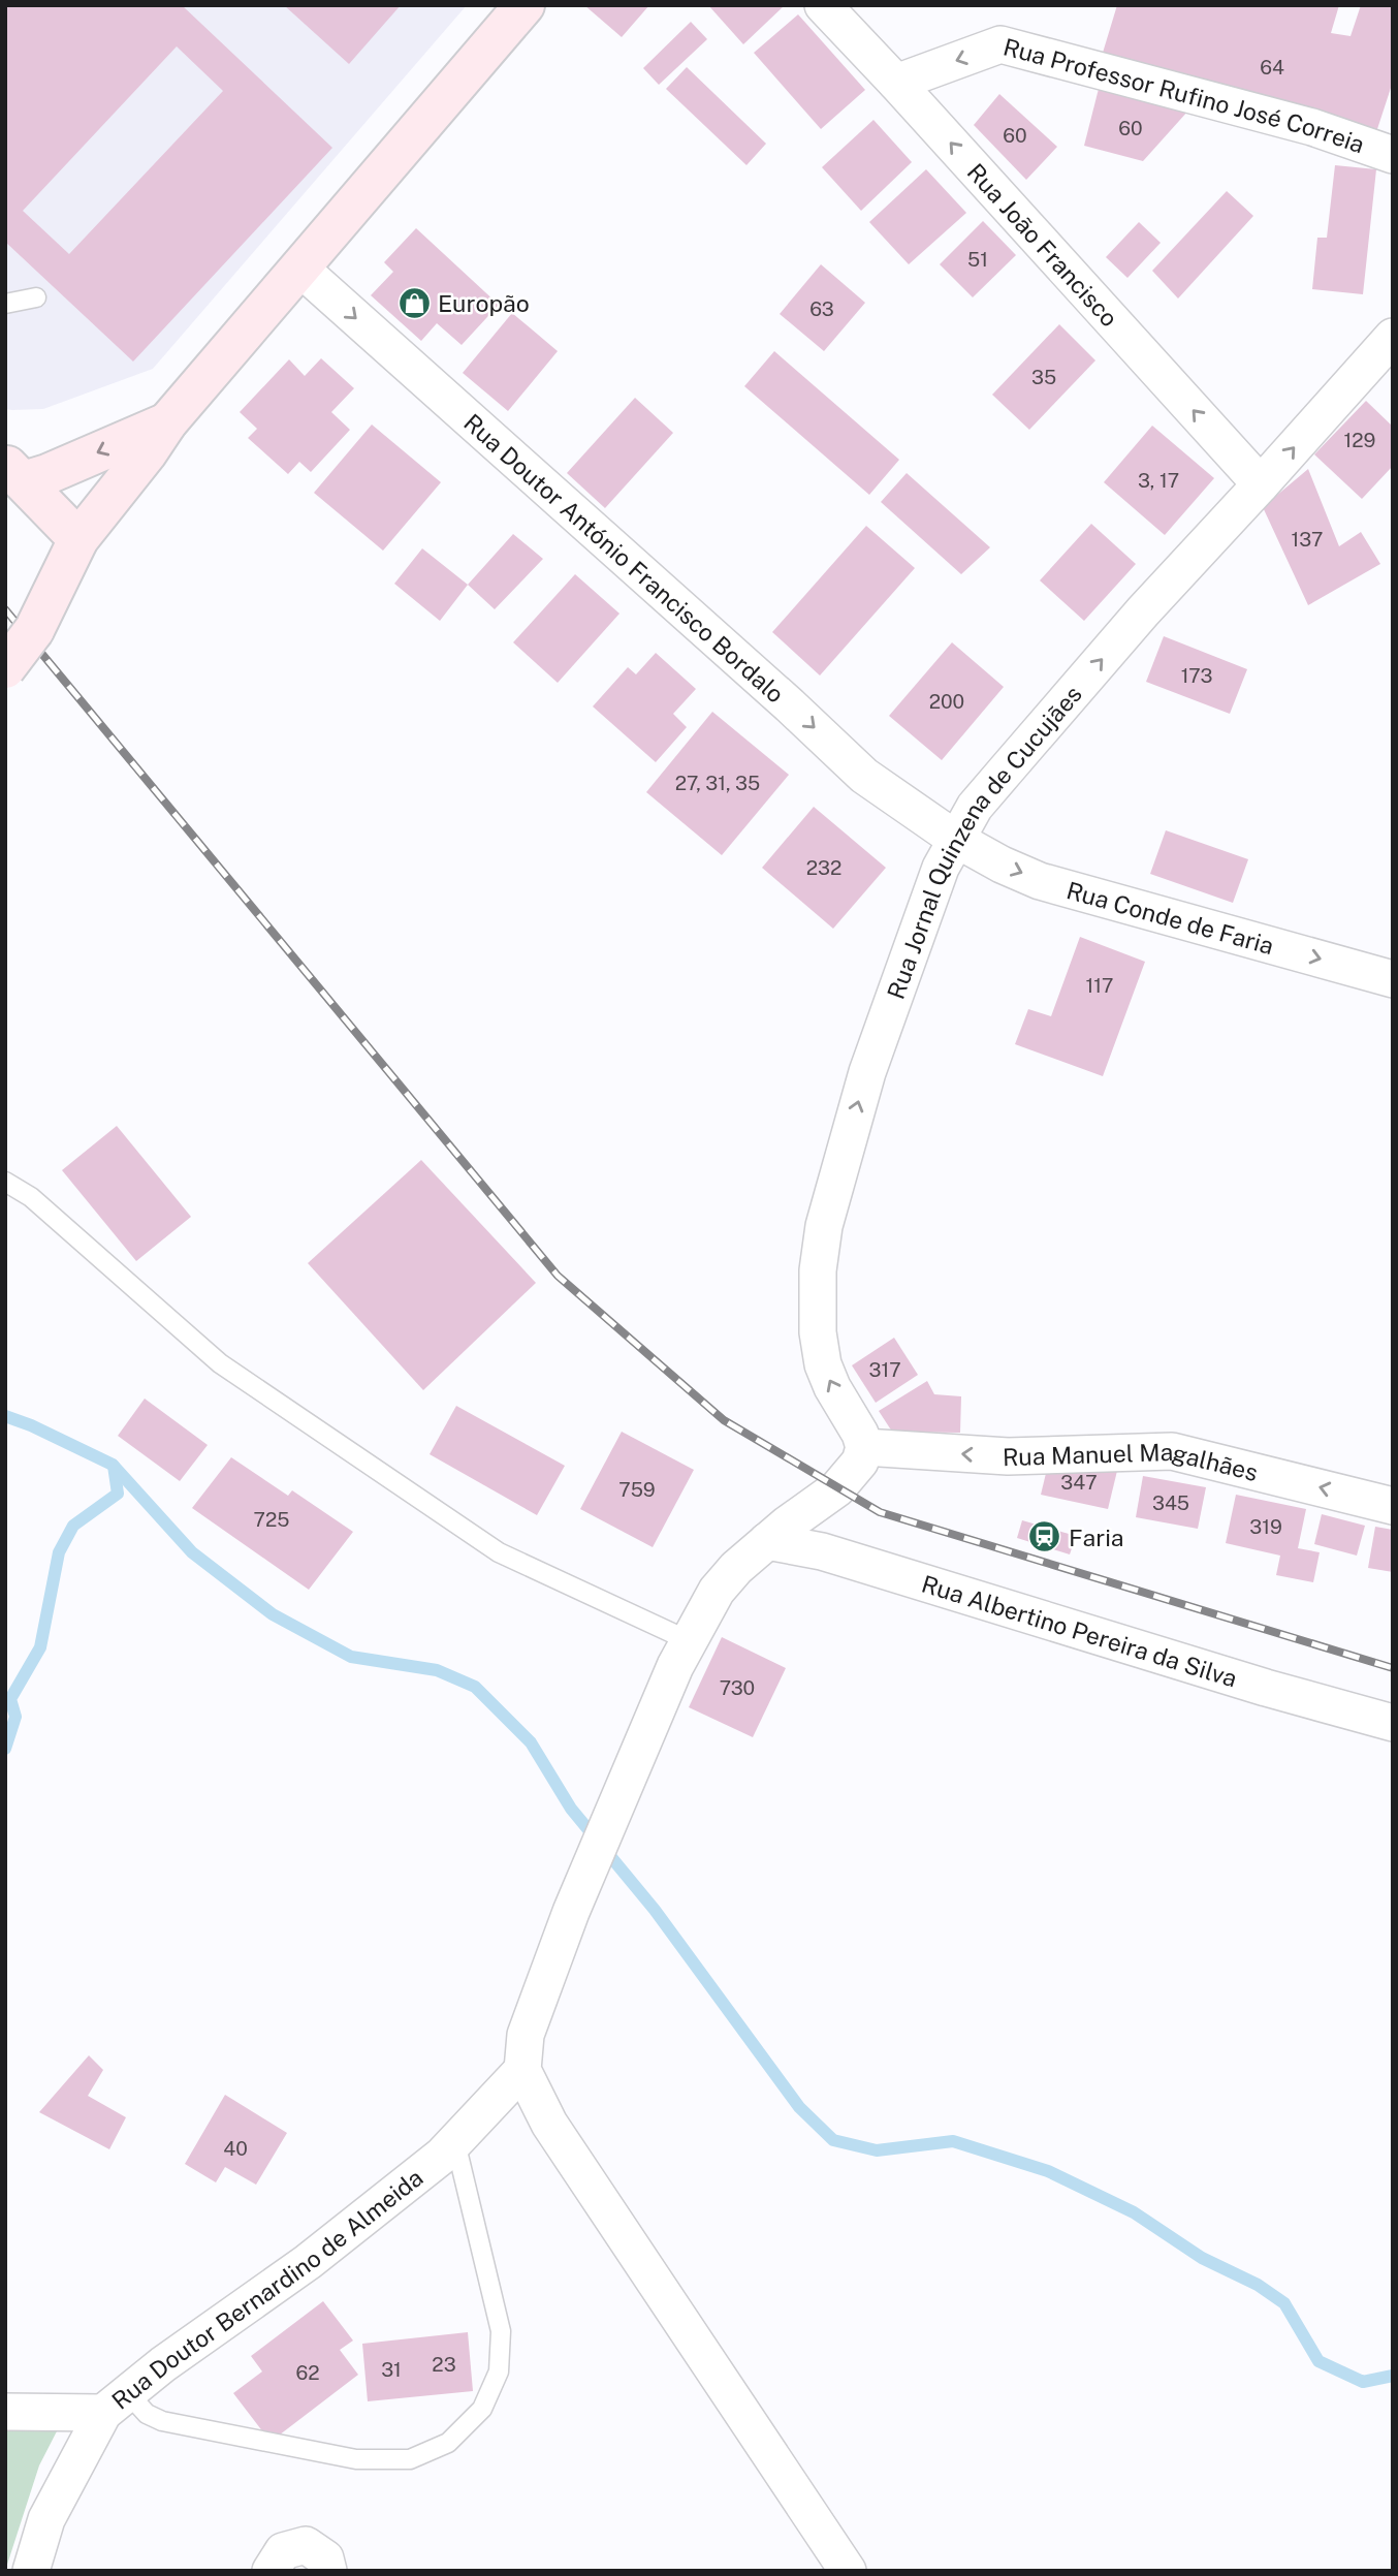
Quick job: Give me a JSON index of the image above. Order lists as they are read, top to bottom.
{
  "streets": {
    "street": [
      "Rua Professor Rufino José Correia",
      "Rua João Francisco",
      "Rua Doutor António Francisco Bordalo",
      "Rua Jornal Quinzena de Cucujães",
      "Rua Conde de Faria",
      "Rua Manuel Magalhães",
      "Rua Albertino Pereira da Silva",
      "Rua Doutor Bernardino de Almeida"
    ]
  },
  "crossings": [
    ["Rua Professor Rufino José Correia", "Rua João Francisco"],
    ["Rua João Francisco", "Rua Jornal Quinzena de Cucujães"],
    ["Rua Doutor António Francisco Bordalo", "Rua Jornal Quinzena de Cucujães"],
    ["Rua Doutor António Francisco Bordalo", "Rua Conde de Faria"],
    ["Rua Jornal Quinzena de Cucujães", "Rua Conde de Faria"],
    ["Rua Jornal Quinzena de Cucujães", "Rua Manuel Magalhães"]
  ],
  "one_way": [
    "Rua Professor Rufino José Correia",
    "Rua João Francisco",
    "Rua Doutor António Francisco Bordalo",
    "Rua Jornal Quinzena de Cucujães",
    "Rua Conde de Faria",
    "Rua Manuel Magalhães"
  ],
  "places": {
    "shop": ["Europão"],
    "station": ["Faria"]
  },
  "house_numbers": [
    "64",
    "60",
    "60",
    "51",
    "63",
    "35",
    "129",
    "3, 17",
    "137",
    "173",
    "200",
    "27, 31, 35",
    "232",
    "117",
    "317",
    "347",
    "759",
    "345",
    "725",
    "319",
    "730",
    "40",
    "23",
    "31",
    "62"
  ]
}
